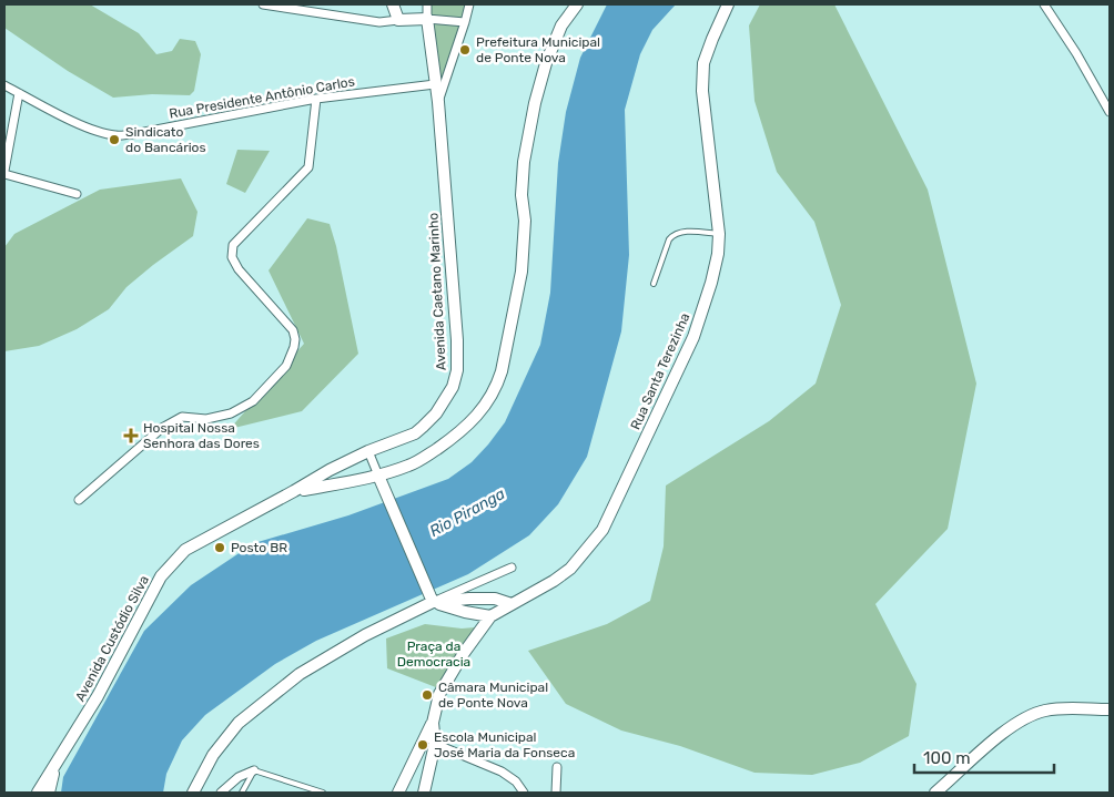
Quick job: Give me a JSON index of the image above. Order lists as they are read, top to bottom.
{
  "streets": {
    "street": [
      "Rua Presidente Antônio Carlos",
      "Avenida Caetano Marinho",
      "Rua Santa Terezinha",
      "Avenida Custódio Silva"
    ]
  },
  "crossings": [
    ["Avenida Caetano Marinho", "Avenida Custódio Silva"]
  ],
  "water": ["Rio Piranga"],
  "parks": ["Praça da Democracia"],
  "places": {
    "other": [
      "Prefeitura Municipal de Ponte Nova",
      "Sindicato do Bancários",
      "Posto BR",
      "Câmara Municipal de Ponte Nova",
      "Escola Municipal José Maria da Fonseca"
    ],
    "health": ["Hospital Nossa Senhora das Dores"]
  },
  "scale_bar": "100 m"
}
